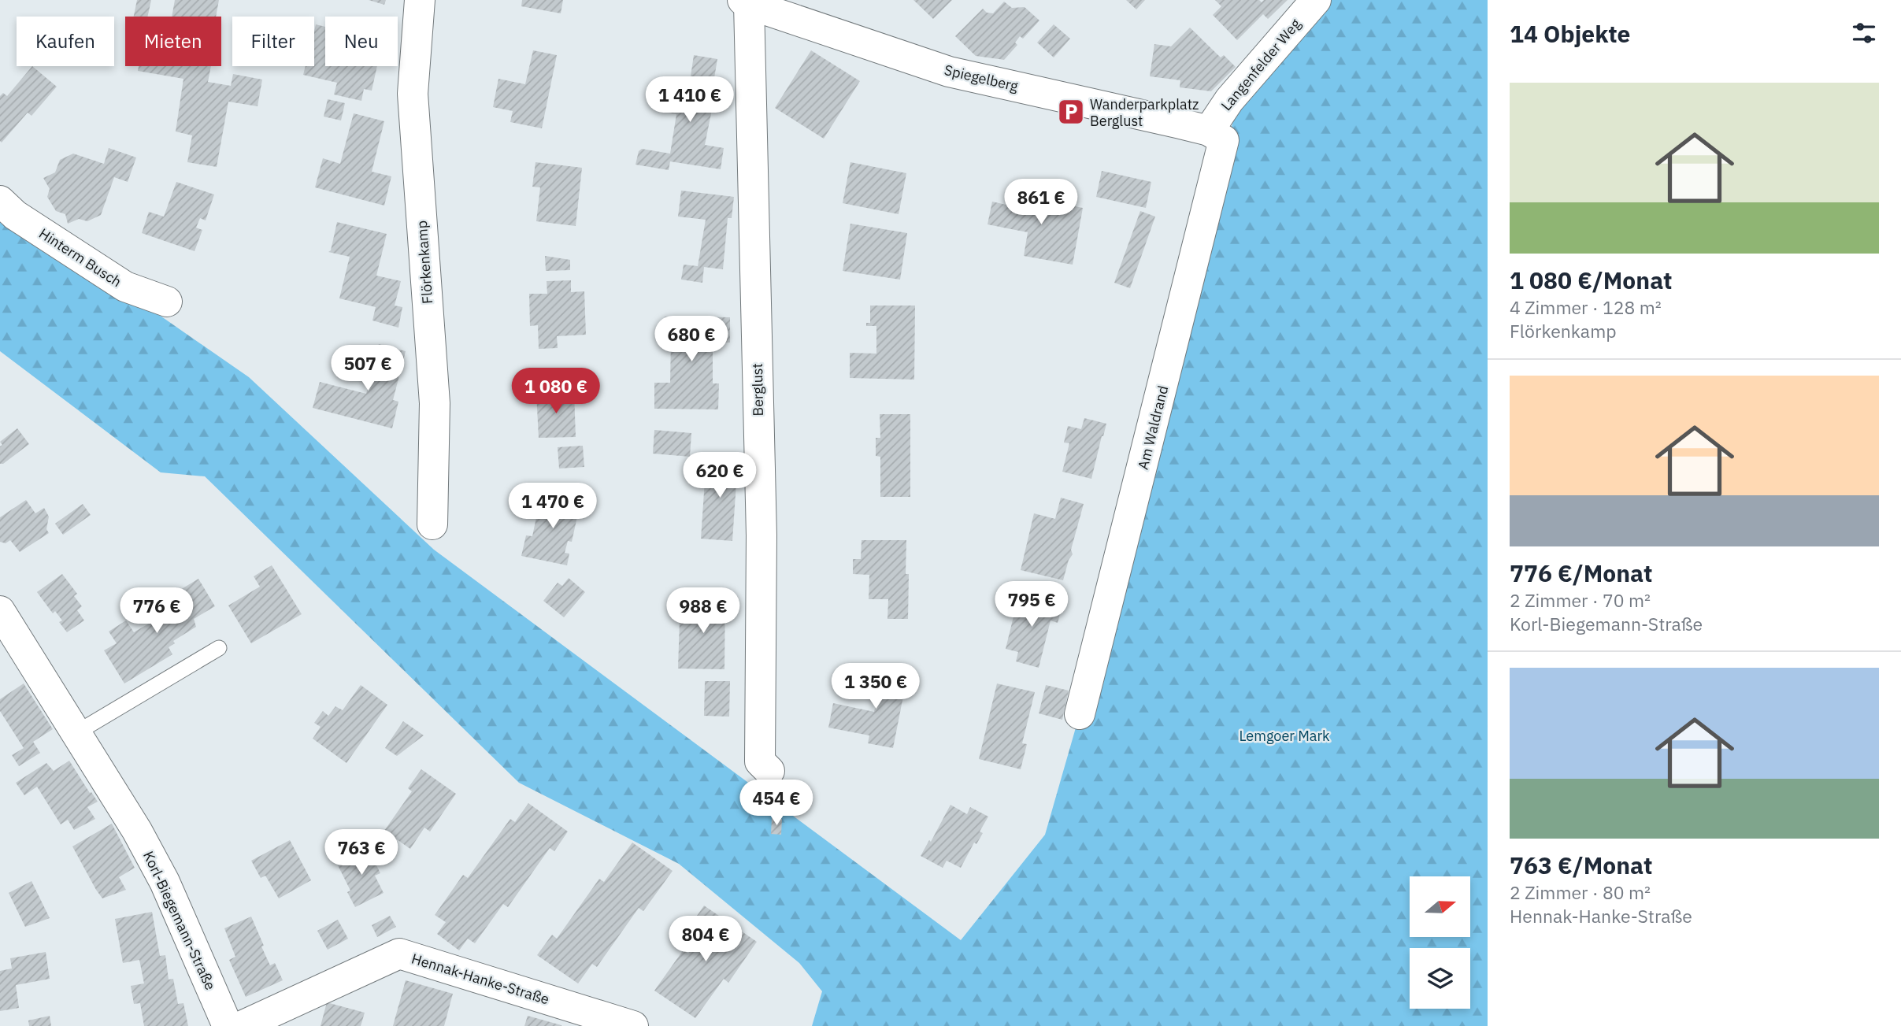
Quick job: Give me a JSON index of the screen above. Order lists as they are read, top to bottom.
{
  "streets": {
    "street": [
      "Langenfelder Weg",
      "Spiegelberg",
      "Hinterm Busch",
      "Flörkenkamp",
      "Berglust",
      "Am Waldrand",
      "Korl-Biegemann-Straße",
      "Hennak-Hanke-Straße"
    ]
  },
  "crossings": [
    ["Langenfelder Weg", "Spiegelberg"],
    ["Langenfelder Weg", "Am Waldrand"],
    ["Spiegelberg", "Berglust"],
    ["Spiegelberg", "Am Waldrand"]
  ],
  "parks": ["Lemgoer Mark"],
  "places": {
    "parking": ["Wanderparkplatz Berglust"]
  },
  "north": "right",
  "page": {
    "heading": "14 Objekte",
    "chip": [
      "Kaufen",
      "Mieten",
      "Filter",
      "Neu"
    ],
    "list": [
      {
        "name": "1 080 €/Monat",
        "note": "4 Zimmer · 128 m² · Flörkenkamp"
      },
      {
        "name": "776 €/Monat",
        "note": "2 Zimmer · 70 m² · Korl-Biegemann-Straße"
      },
      {
        "name": "763 €/Monat",
        "note": "2 Zimmer · 80 m² · Hennak-Hanke-Straße"
      }
    ],
    "price": [
      "1 410 €",
      "861 €",
      "680 €",
      "507 €",
      "1 080 €",
      "620 €",
      "1 470 €",
      "795 €",
      "776 €",
      "988 €",
      "1 350 €",
      "454 €",
      "763 €",
      "804 €"
    ]
  }
}
